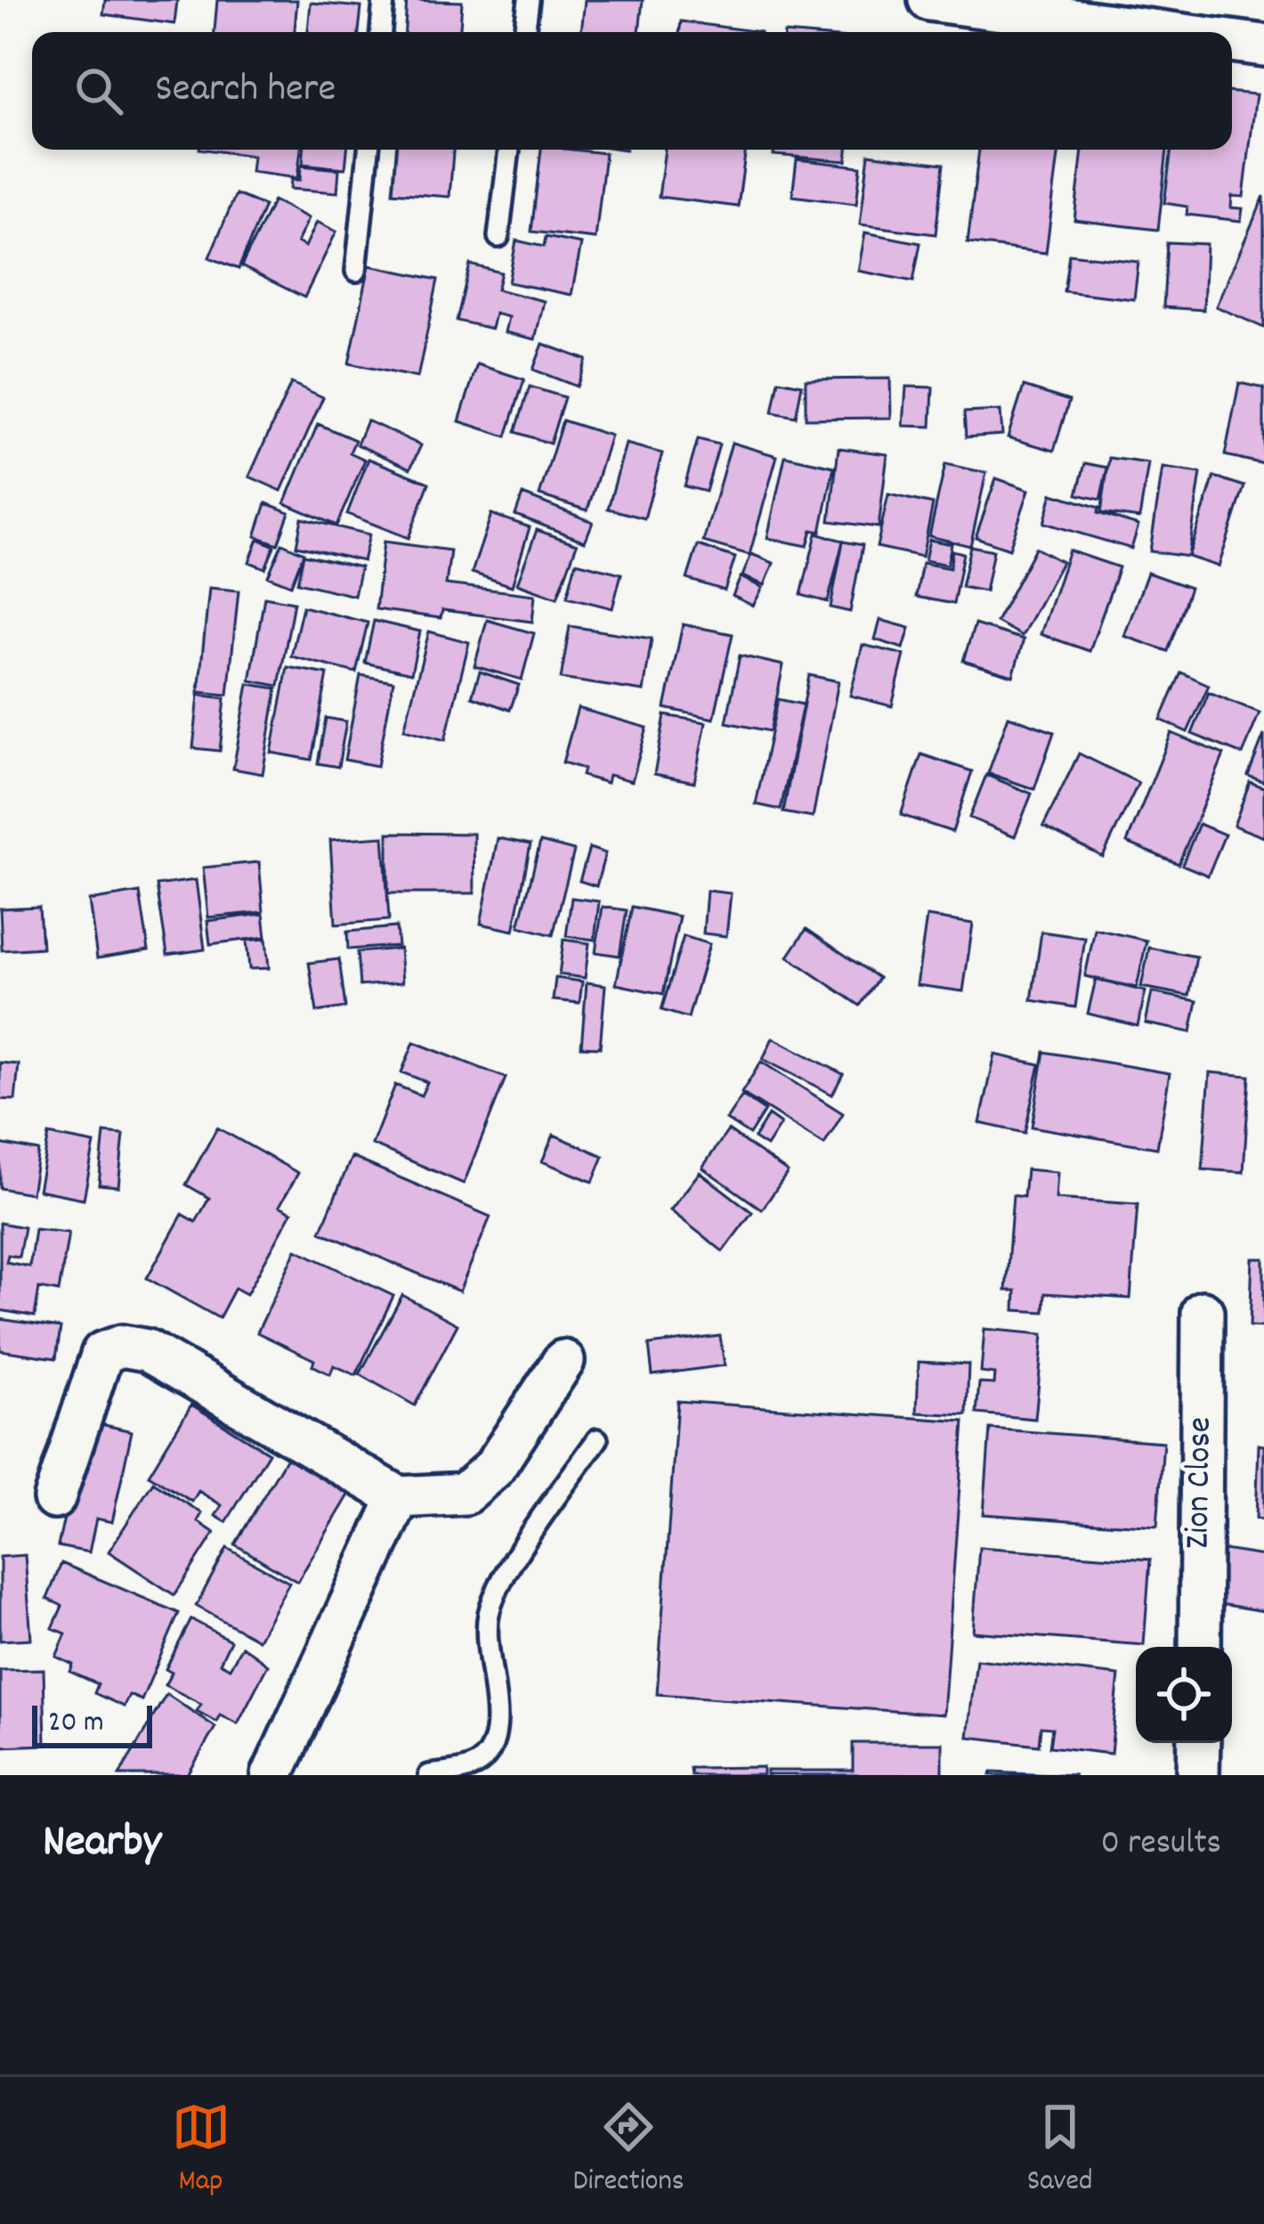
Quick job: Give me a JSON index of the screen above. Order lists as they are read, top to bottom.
{
  "streets": {
    "street": ["Zion Close"]
  },
  "scale_bar": "20 m",
  "page": {
    "search": "Search here",
    "scale": "20 m",
    "heading": ["Nearby", "0 results"],
    "nav": ["Map", "Directions", "Saved"]
  }
}
